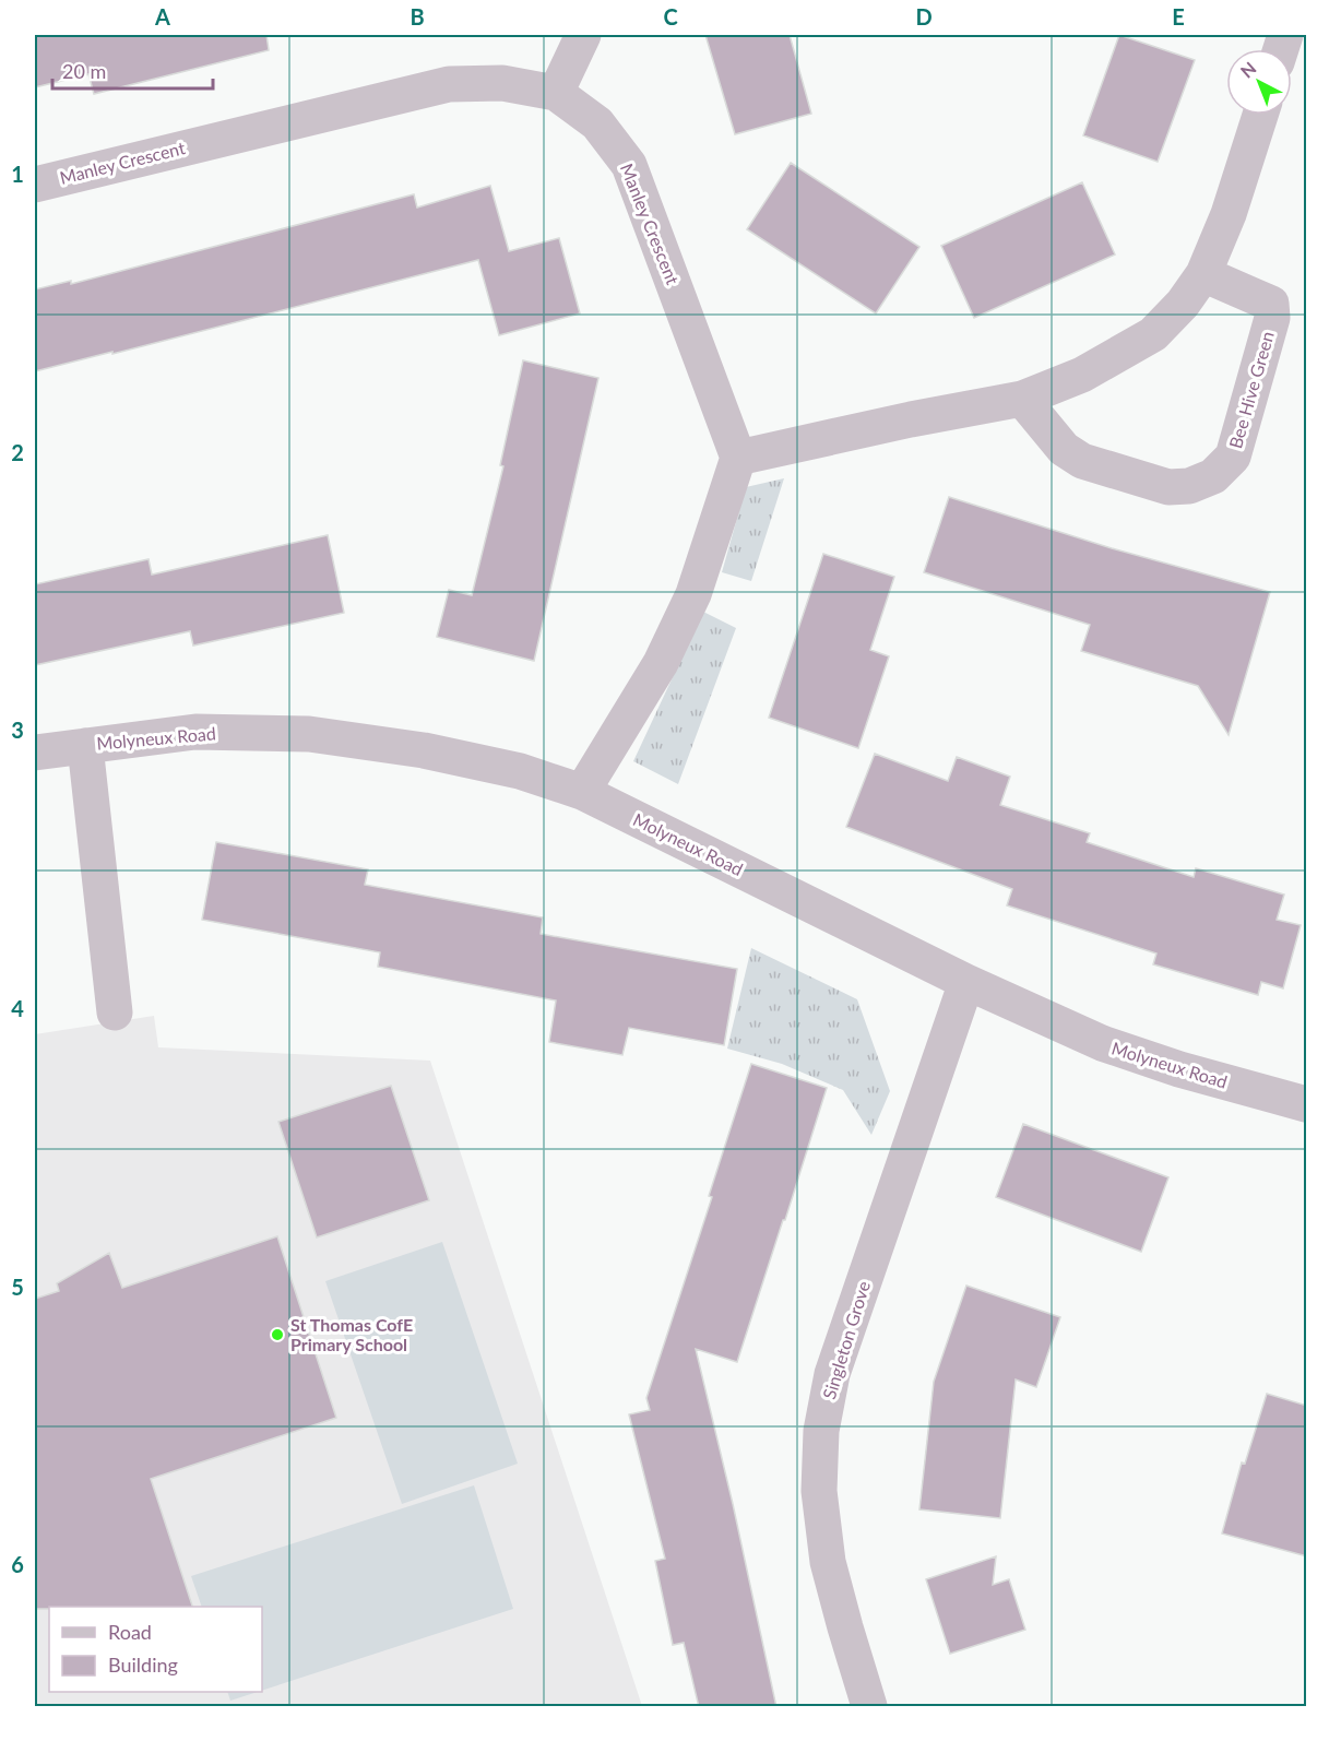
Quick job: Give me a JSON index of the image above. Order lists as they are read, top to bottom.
{
  "streets": {
    "street": [
      "Manley Crescent",
      "Bee Hive Green",
      "Molyneux Road",
      "Singleton Grove"
    ]
  },
  "crossings": [
    ["Molyneux Road", "Singleton Grove"]
  ],
  "places": ["St Thomas CofE Primary School"],
  "legend": ["Road", "Building"],
  "scale_bar": "20 m",
  "north": "top left",
  "grid": {
    "columns": [
      "A",
      "B",
      "C",
      "D",
      "E"
    ],
    "rows": [
      "1",
      "2",
      "3",
      "4",
      "5",
      "6"
    ]
  }
}
